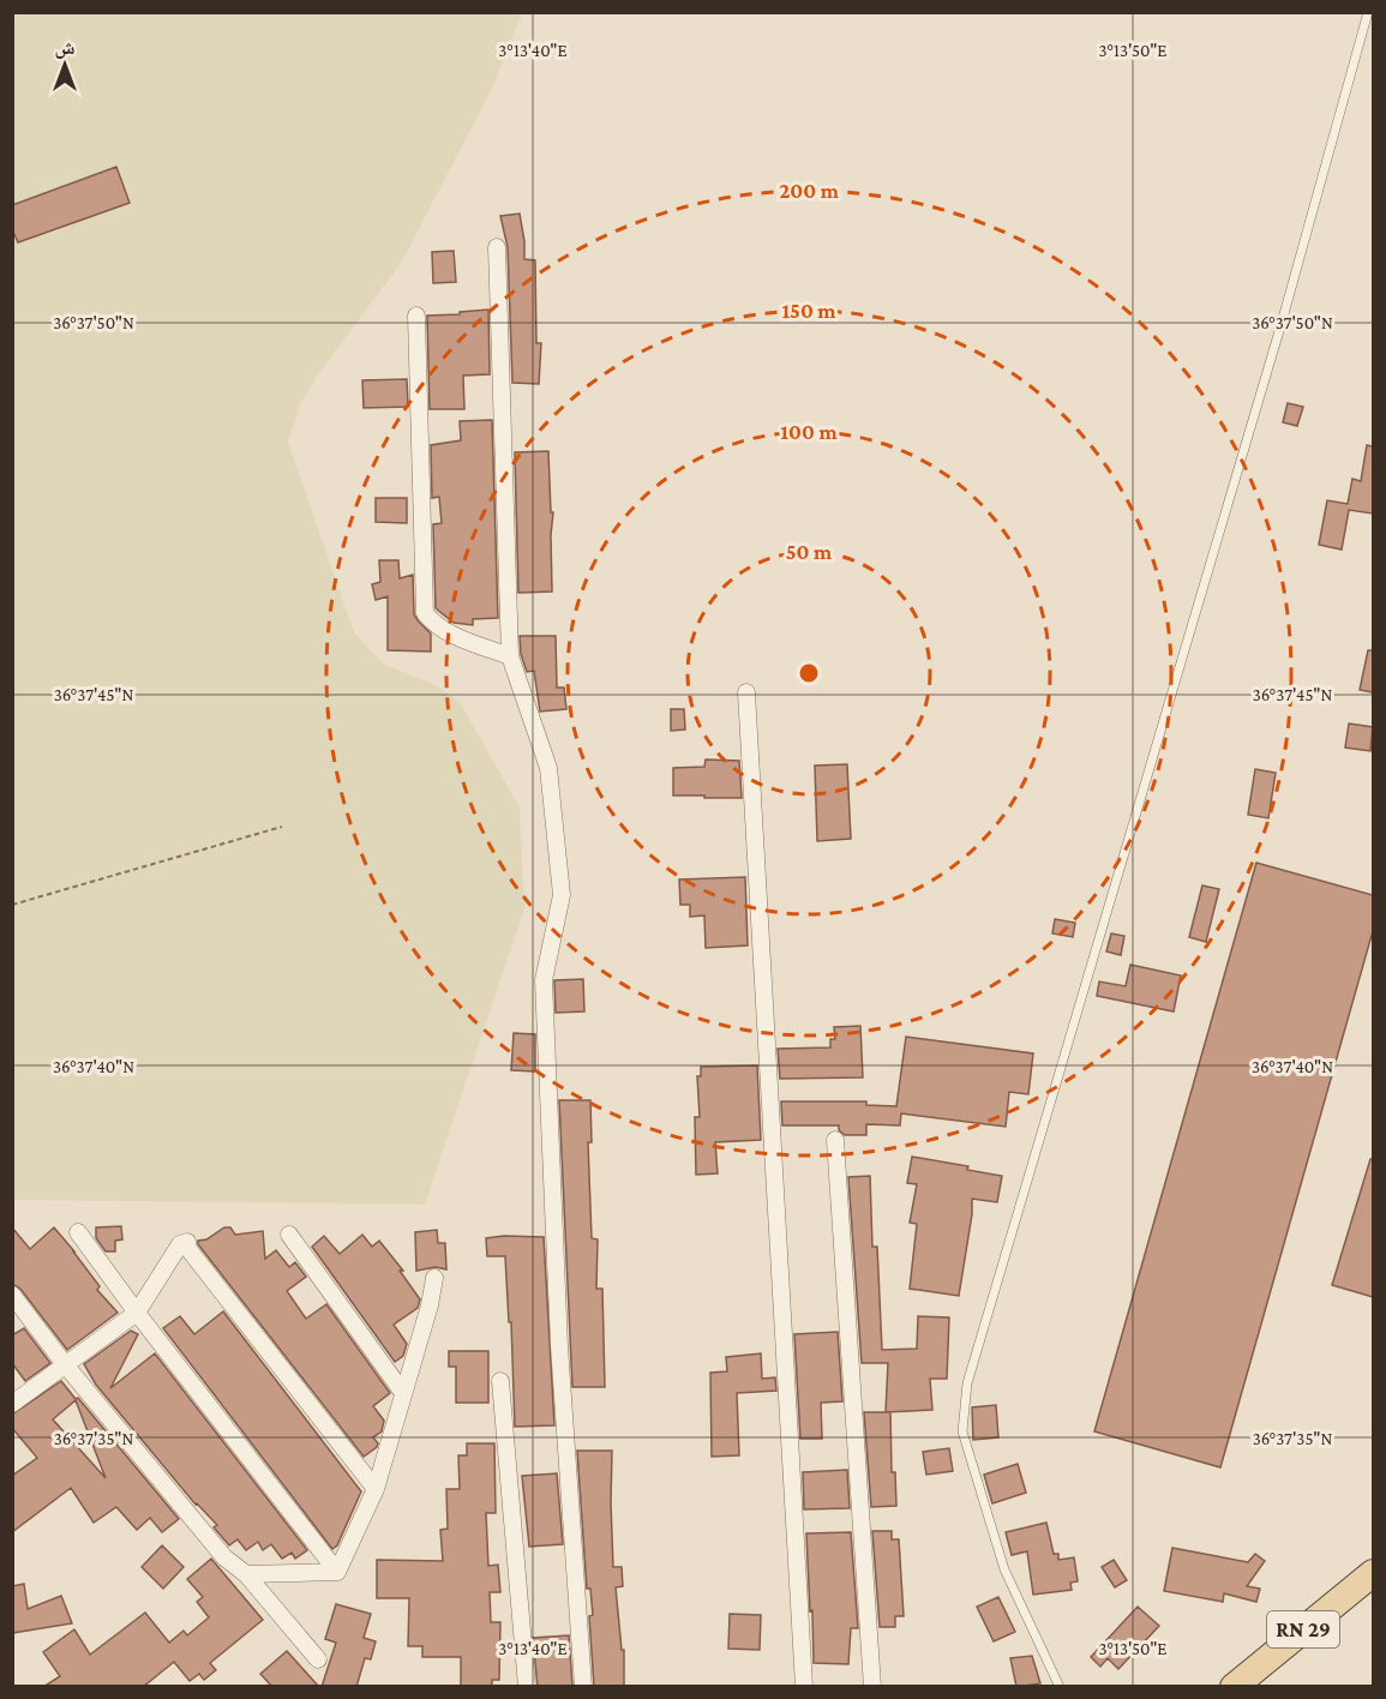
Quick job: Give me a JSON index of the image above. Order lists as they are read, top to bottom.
{
  "streets": {
    "main road": ["RN 29"]
  },
  "north": "top",
  "coordinates": [
    "3°13'40\"E",
    "3°13'50\"E",
    "36°37'50\"N",
    "36°37'45\"N",
    "36°37'40\"N",
    "36°37'35\"N"
  ],
  "rings": [
    "200 m",
    "150 m",
    "100 m",
    "50 m"
  ]
}
